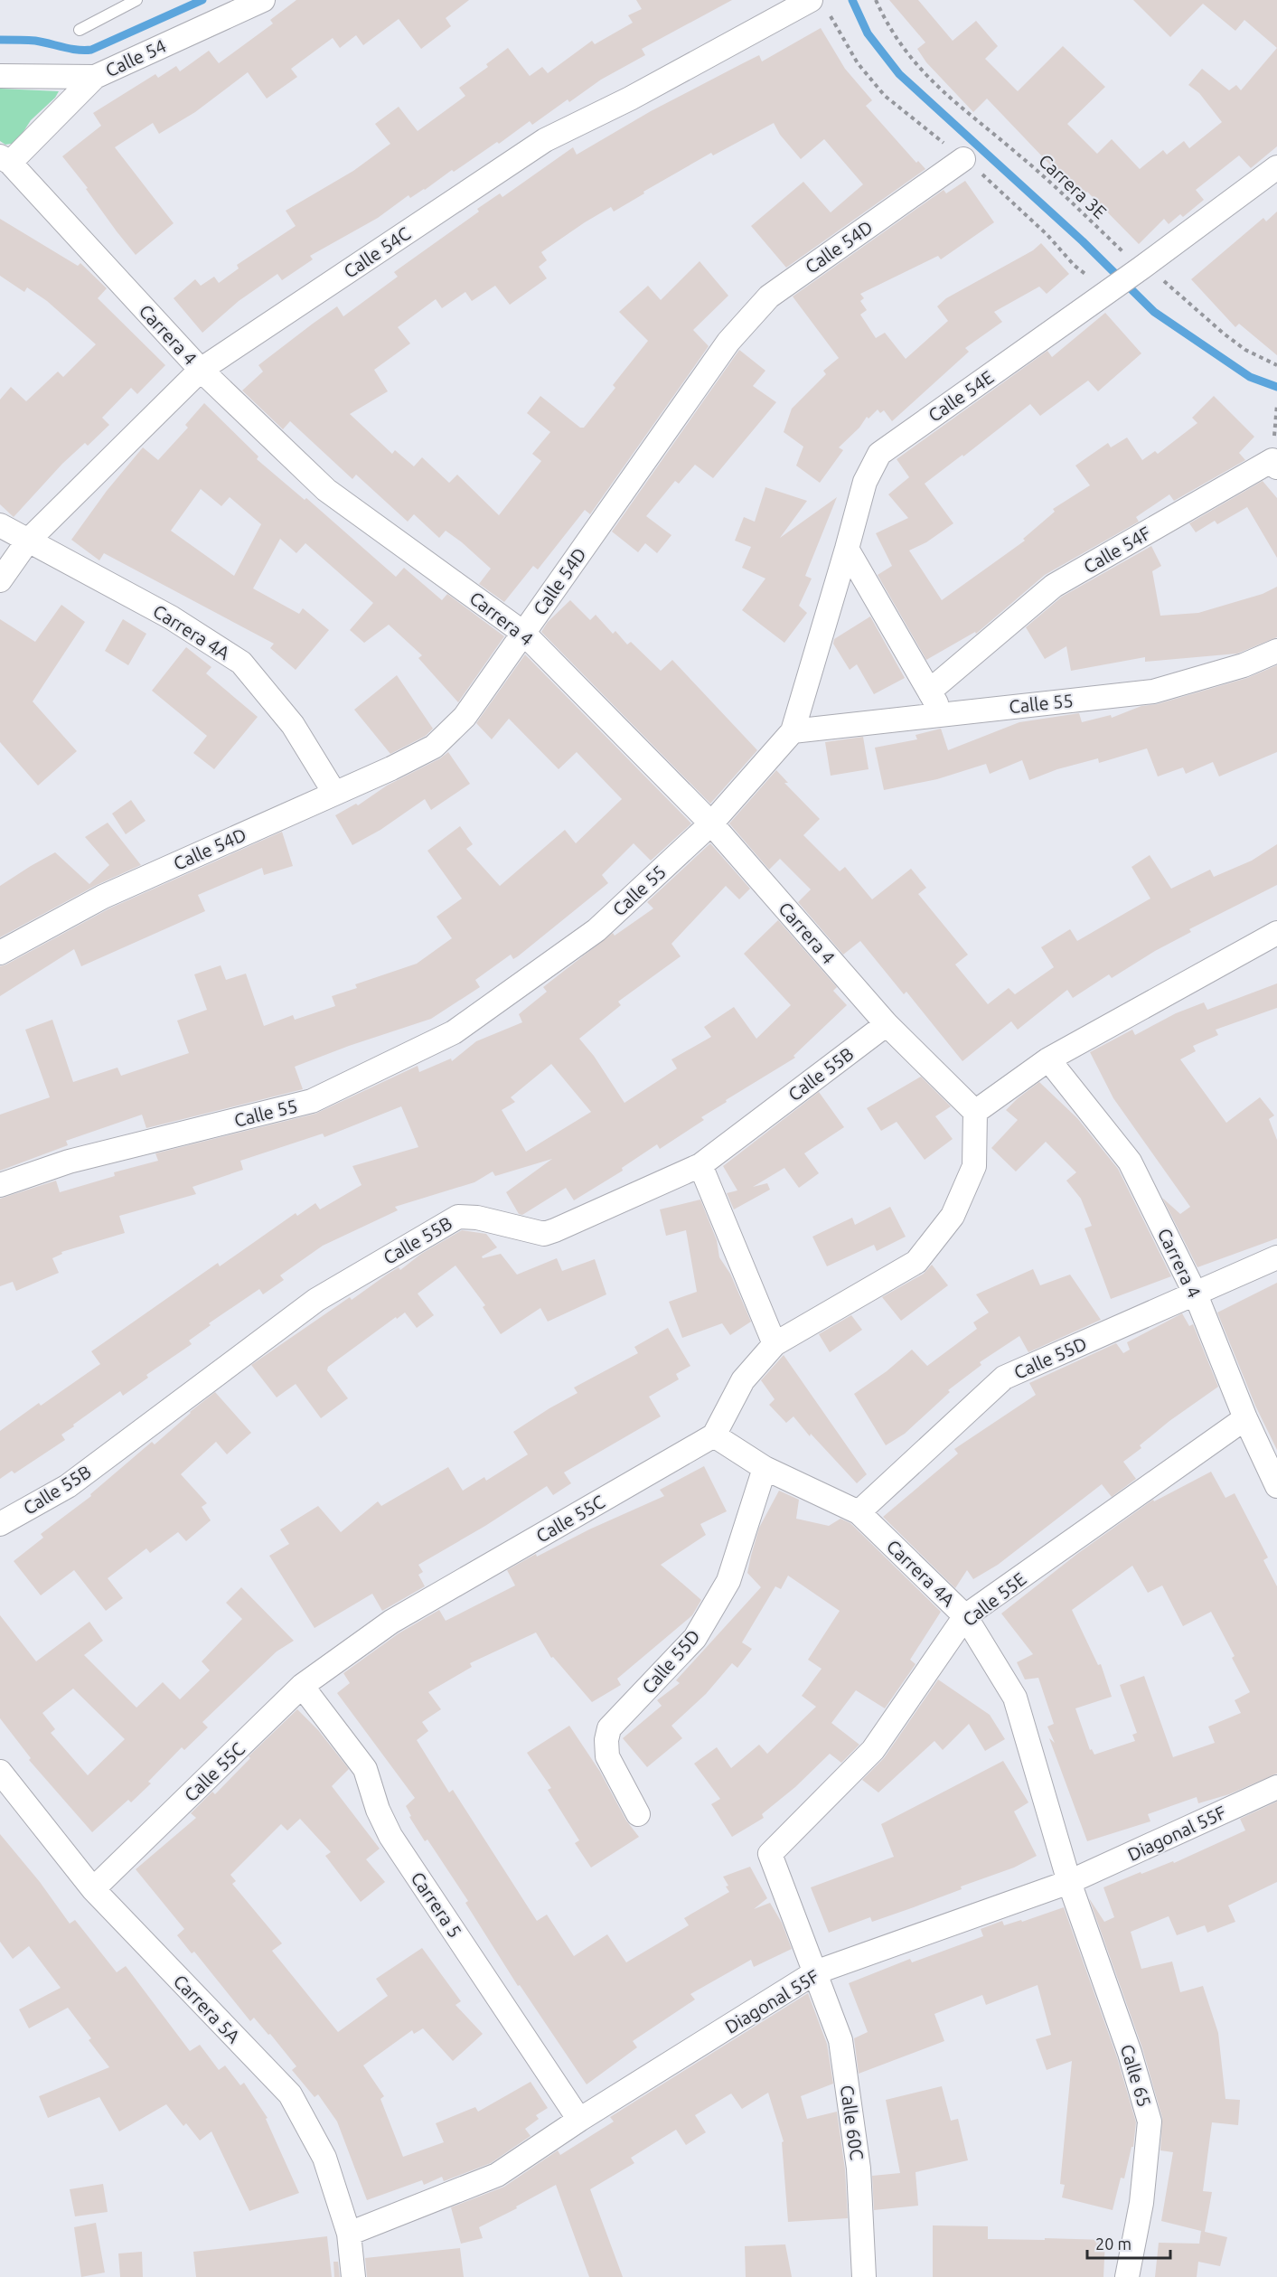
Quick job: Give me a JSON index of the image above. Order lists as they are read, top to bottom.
{
  "streets": {
    "street": [
      "Calle 54",
      "Calle 54D",
      "Calle 54C",
      "Carrera 4",
      "Calle 54E",
      "Calle 54F",
      "Carrera 4A",
      "Calle 55",
      "Calle 55B",
      "Calle 55D",
      "Calle 55C",
      "Calle 55E",
      "Diagonal 55F",
      "Carrera 5",
      "Carrera 5A",
      "Calle 65",
      "Calle 60C"
    ],
    "path": ["Carrera 3E"]
  },
  "crossings": [
    ["Carrera 3E", "Calle 54E"],
    ["Calle 54D", "Carrera 4"],
    ["Calle 54D", "Carrera 4A"],
    ["Calle 54C", "Carrera 4"],
    ["Calle 54C", "Carrera 4A"],
    ["Carrera 4", "Calle 55"],
    ["Carrera 4", "Calle 55B"],
    ["Carrera 4", "Calle 55D"],
    ["Carrera 4", "Calle 55E"],
    ["Calle 54E", "Calle 55"],
    ["Carrera 4A", "Calle 55D"],
    ["Carrera 4A", "Calle 55C"],
    ["Carrera 4A", "Calle 55E"],
    ["Carrera 4A", "Diagonal 55F"],
    ["Carrera 4A", "Calle 65"],
    ["Calle 55C", "Carrera 5"],
    ["Calle 55C", "Carrera 5A"],
    ["Calle 55E", "Calle 60C"],
    ["Diagonal 55F", "Carrera 5"],
    ["Diagonal 55F", "Carrera 5A"],
    ["Diagonal 55F", "Calle 65"],
    ["Diagonal 55F", "Calle 60C"]
  ],
  "scale_bar": "20 m"
}
